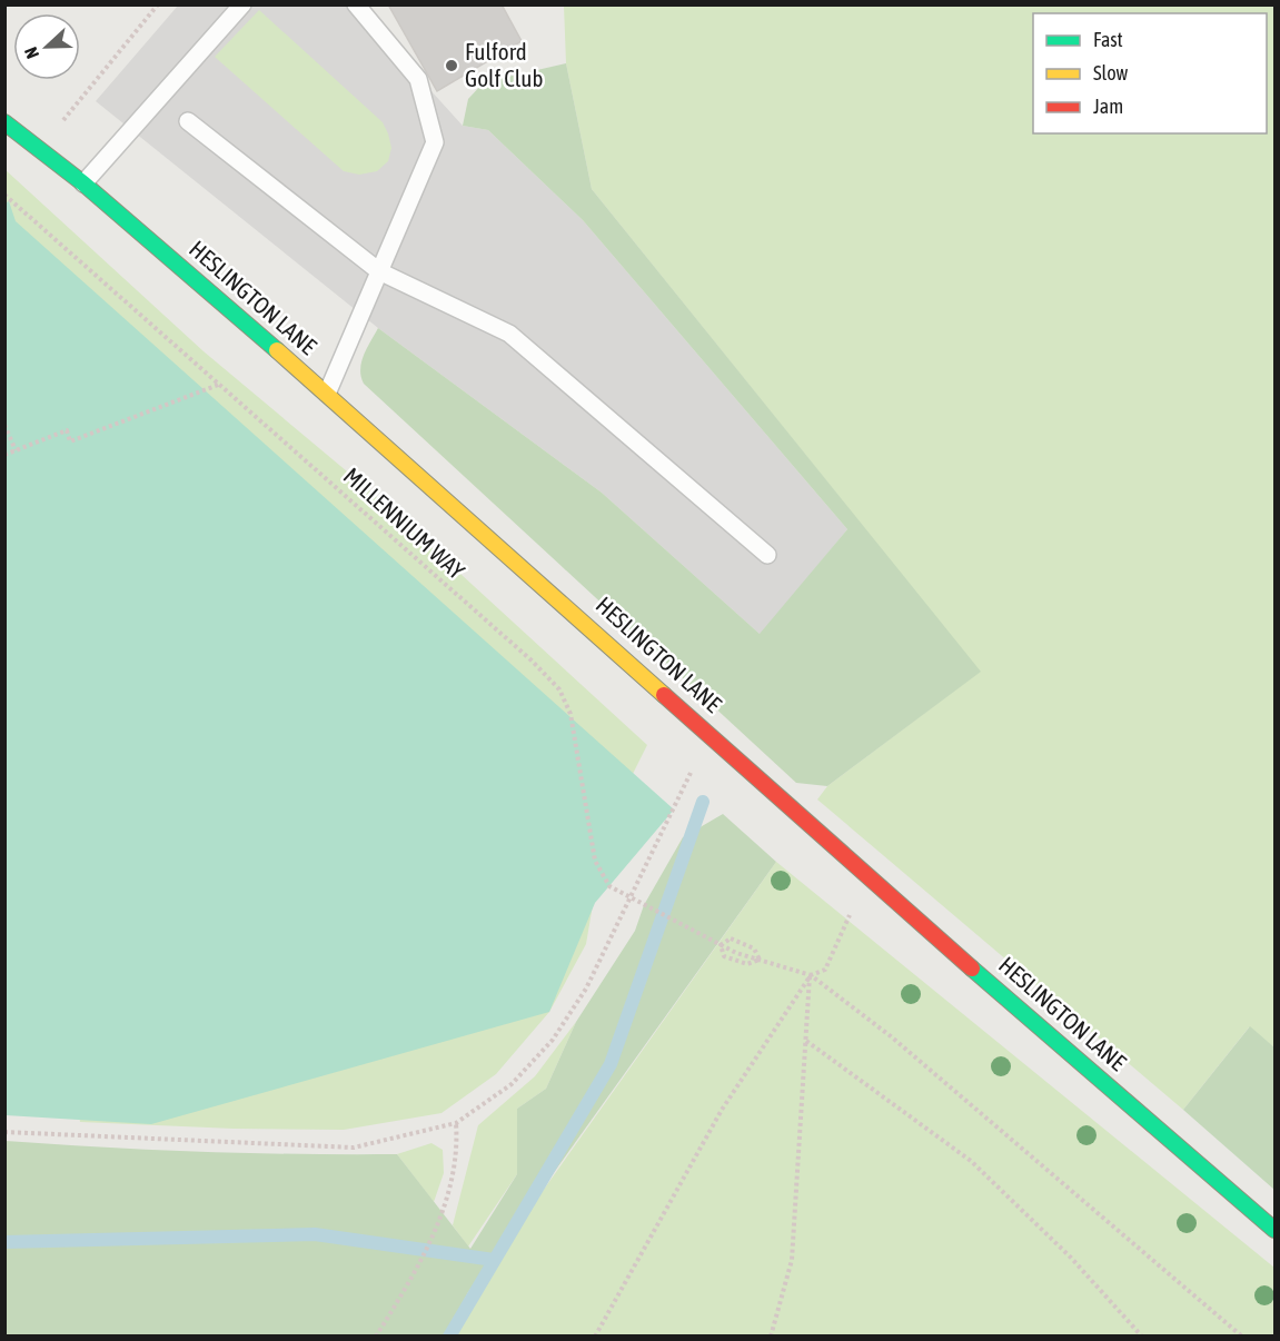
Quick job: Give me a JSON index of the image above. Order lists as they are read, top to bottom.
{
  "streets": {
    "street": ["HESLINGTON LANE"],
    "path": ["MILLENNIUM WAY"]
  },
  "places": ["Fulford Golf Club"],
  "legend": ["Fast", "Slow", "Jam"],
  "north": "left"
}
